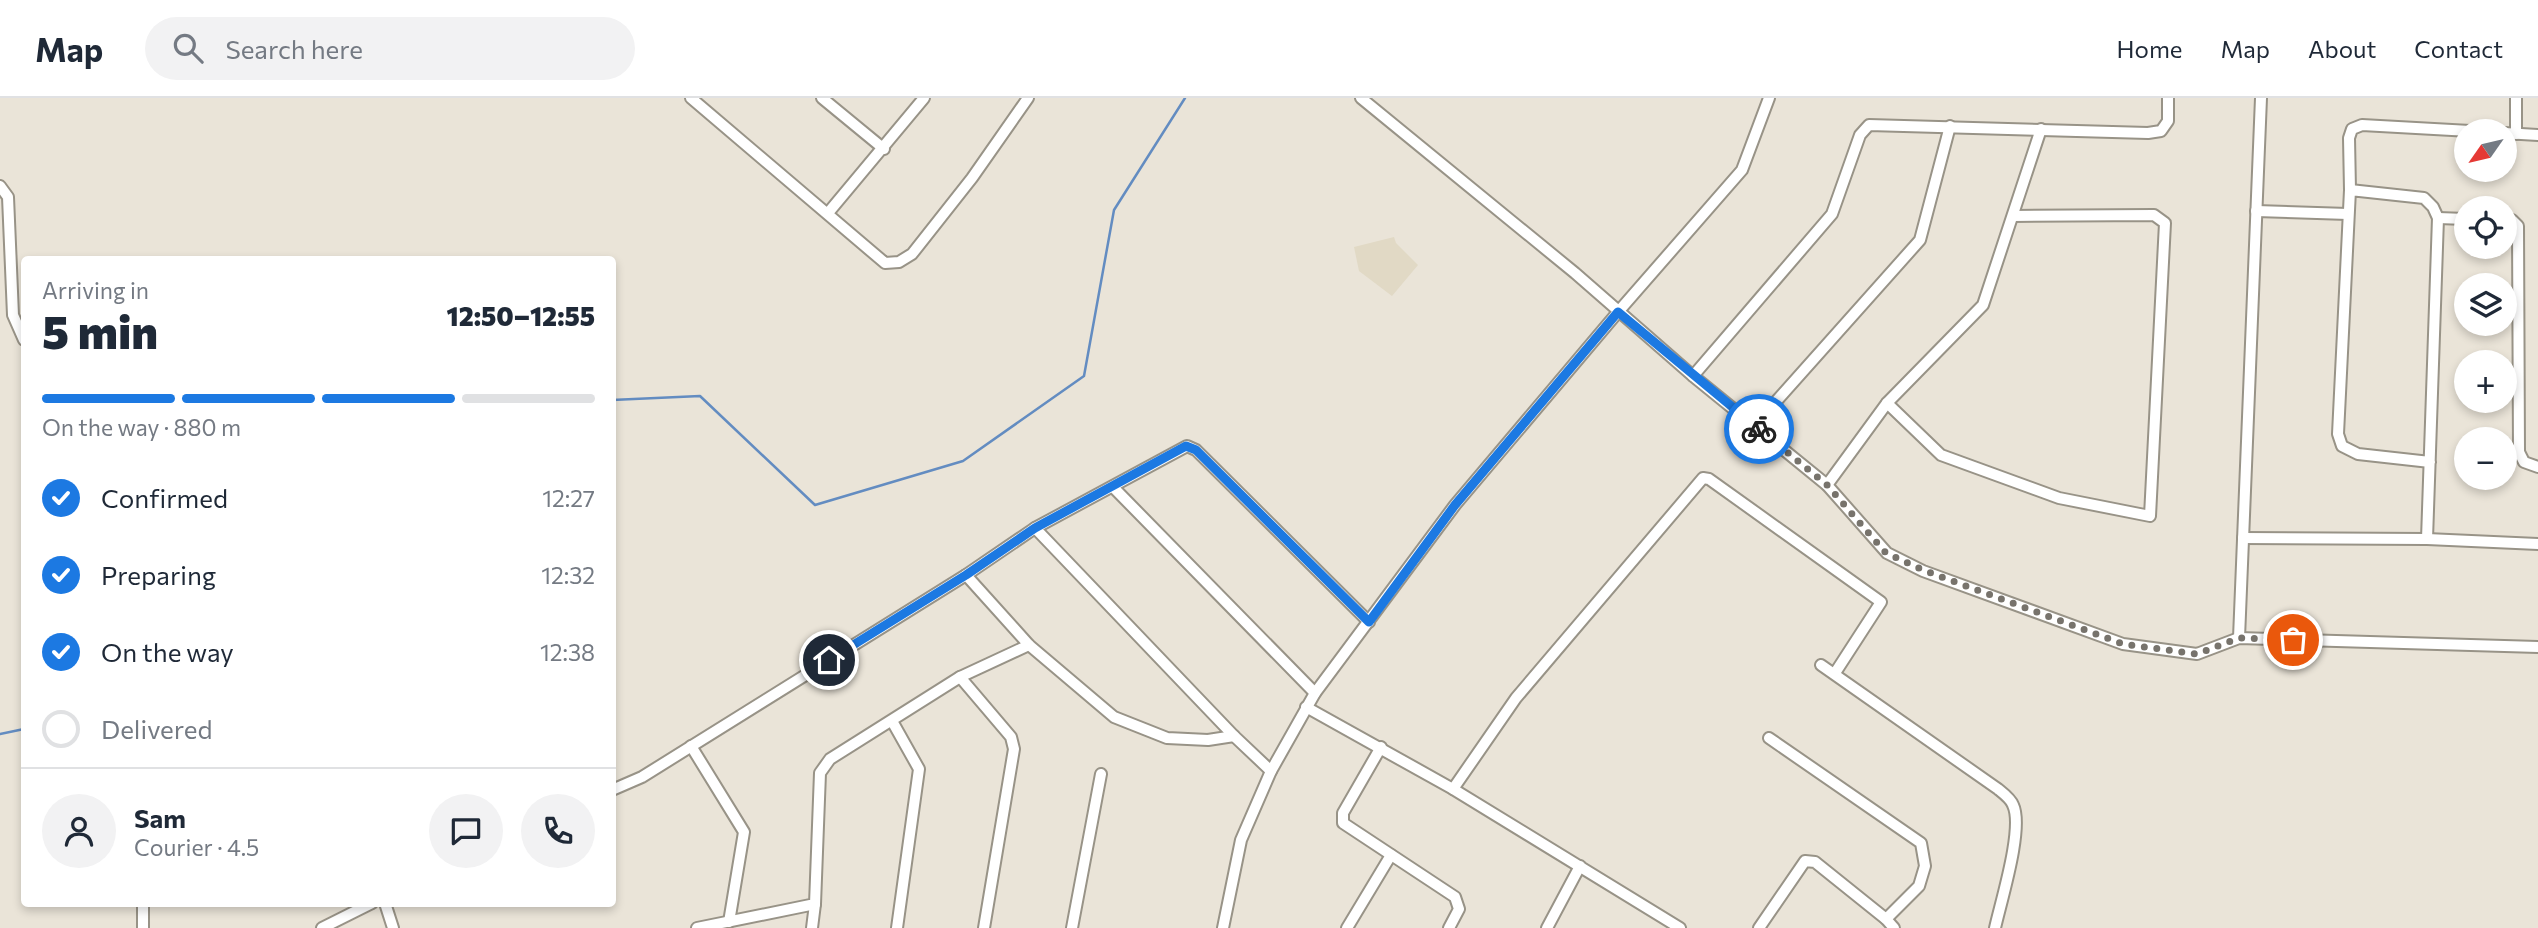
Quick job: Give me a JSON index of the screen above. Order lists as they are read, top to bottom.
{
  "north": "bottom left",
  "page": {
    "header": "Map",
    "search": "Search here",
    "nav": [
      "Home",
      "Map",
      "About",
      "Contact"
    ],
    "map_buttons": ["+", "−"],
    "heading": ["5 min", "Arriving in", "12:50–12:55"],
    "panel": ["Sam", "Courier · 4.5"],
    "bar": "On the way · 880 m",
    "list": [
      ["Confirmed", "12:27"],
      ["Preparing", "12:32"],
      ["On the way", "12:38"],
      "Delivered"
    ]
  }
}
